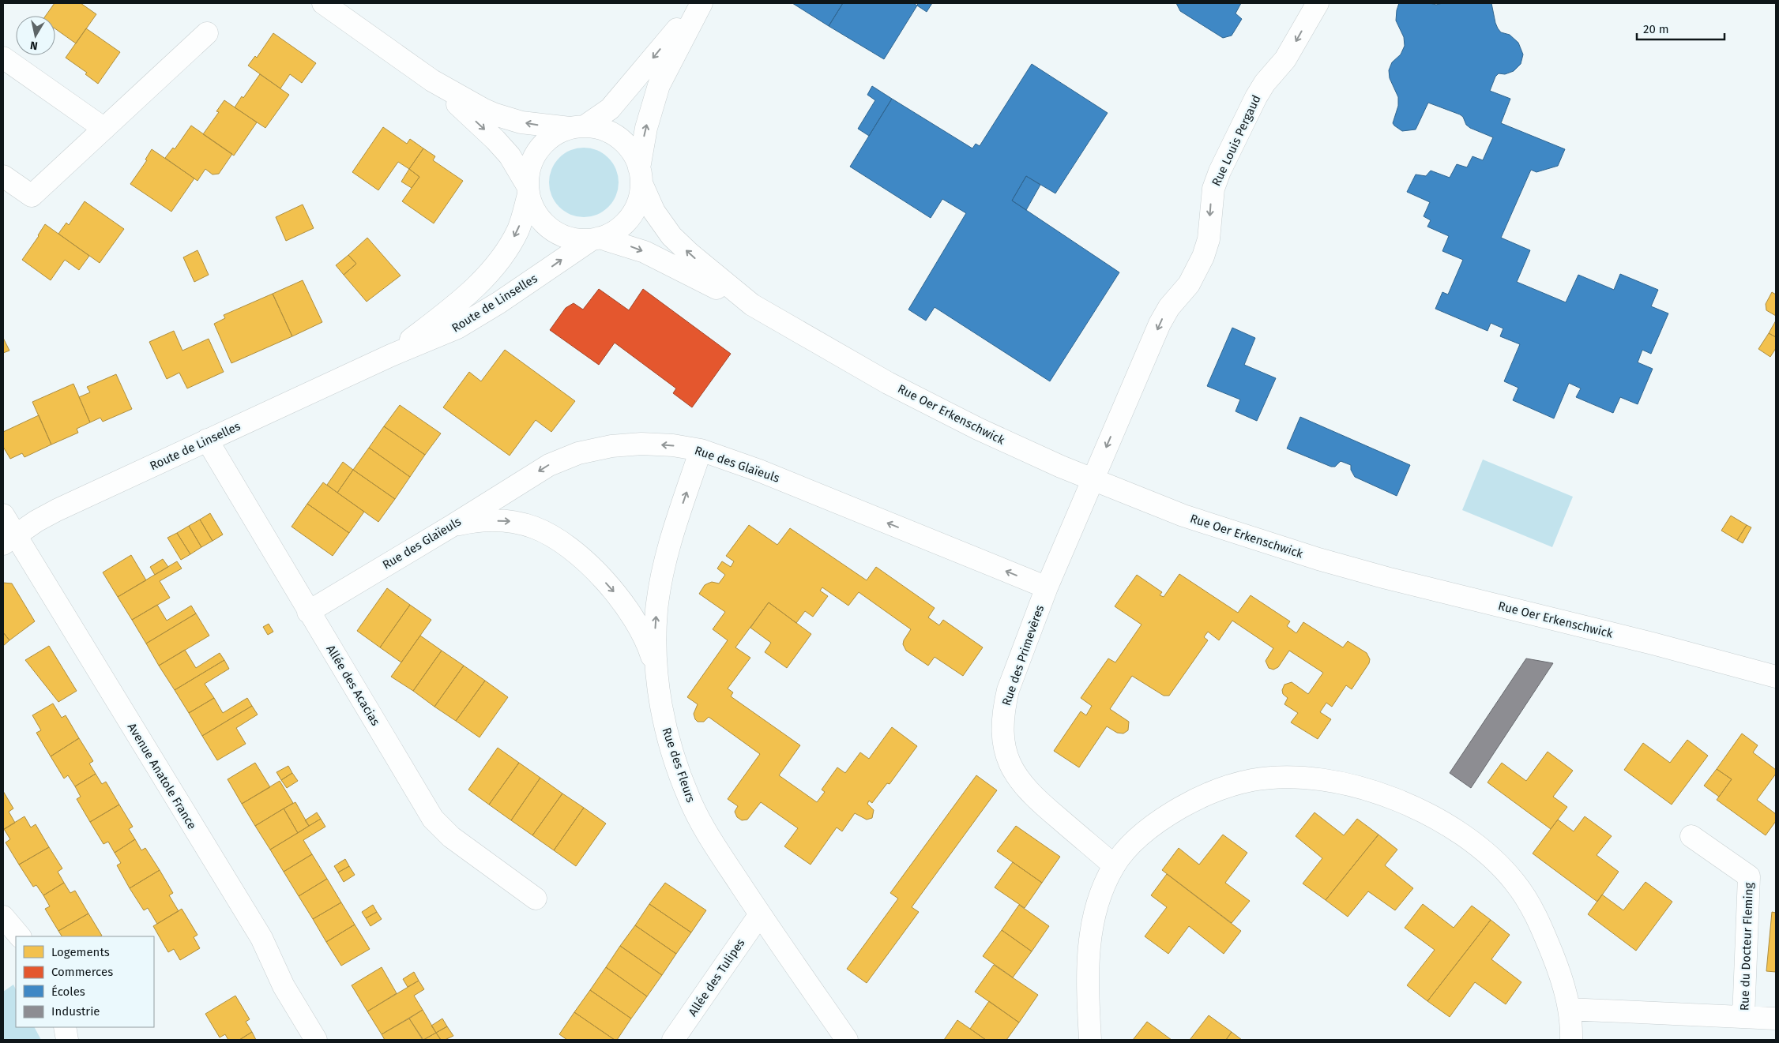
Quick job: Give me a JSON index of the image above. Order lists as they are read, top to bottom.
{
  "streets": {
    "street": [
      "Rue Louis Pergaud",
      "Route de Linselles",
      "Rue Oer Erkenschwick",
      "Rue des Glaïeuls",
      "Rue des Primevères",
      "Allée des Acacias",
      "Rue des Fleurs",
      "Avenue Anatole France",
      "Rue du Docteur Fleming",
      "Allée des Tulipes"
    ]
  },
  "crossings": [
    ["Rue Louis Pergaud", "Rue Oer Erkenschwick"],
    ["Rue Louis Pergaud", "Rue des Primevères"],
    ["Route de Linselles", "Rue Oer Erkenschwick"],
    ["Route de Linselles", "Allée des Acacias"],
    ["Route de Linselles", "Avenue Anatole France"],
    ["Rue Oer Erkenschwick", "Rue des Primevères"],
    ["Rue des Glaïeuls", "Rue des Primevères"],
    ["Rue des Glaïeuls", "Allée des Acacias"],
    ["Rue des Glaïeuls", "Rue des Fleurs"],
    ["Rue des Fleurs", "Allée des Tulipes"]
  ],
  "one_way": ["Rue Louis Pergaud", "Rue des Glaïeuls", "Rue des Fleurs"],
  "legend": [
    "Logements",
    "Commerces",
    "Écoles",
    "Industrie"
  ],
  "scale_bar": "20 m",
  "north": "bottom"
}
